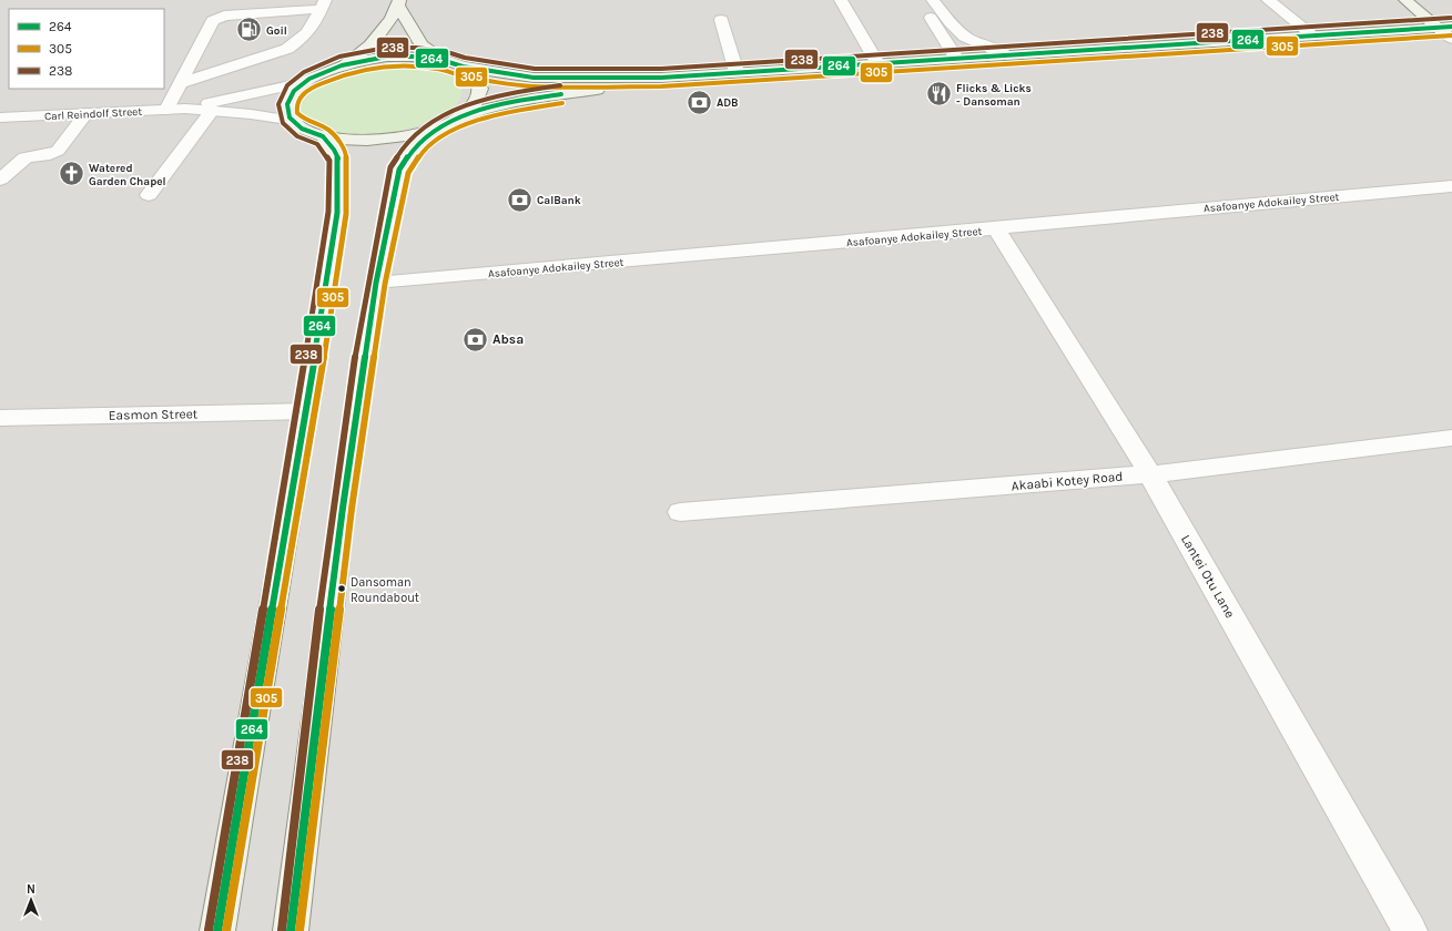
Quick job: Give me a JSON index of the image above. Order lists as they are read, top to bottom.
{
  "streets": {
    "street": [
      "Carl Reindolf Street",
      "Asafoanye Adokailey Street",
      "Easmon Street",
      "Akaabi Kotey Road",
      "Lantei Otu Lane"
    ]
  },
  "crossings": [
    ["Asafoanye Adokailey Street", "Lantei Otu Lane"],
    ["Akaabi Kotey Road", "Lantei Otu Lane"]
  ],
  "places": {
    "fuel station": ["Goil"],
    "restaurant": ["Flicks & Licks - Dansoman"],
    "bank": ["ADB", "CalBank", "Absa"],
    "church": ["Watered Garden Chapel"],
    "other": ["Dansoman Roundabout"]
  },
  "lines": ["transit line 238", "transit line 264", "transit line 305"],
  "legend": ["264", "305", "238"],
  "north": "top"
}
